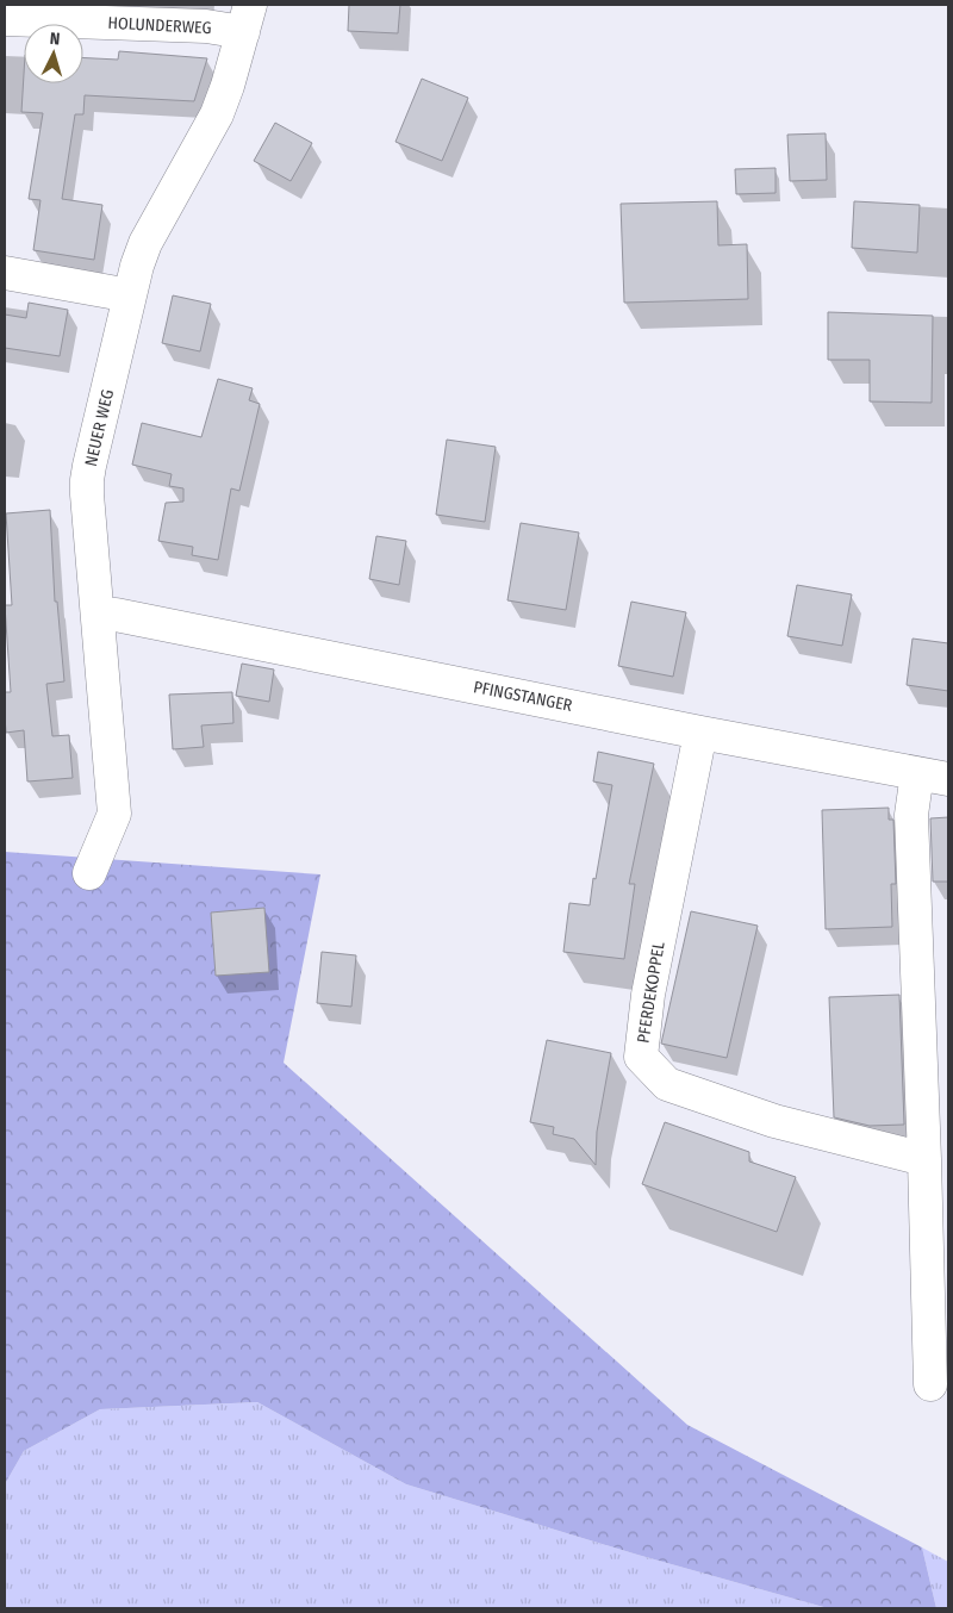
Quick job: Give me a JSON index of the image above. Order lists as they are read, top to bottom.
{
  "streets": {
    "street": [
      "HOLUNDERWEG",
      "NEUER WEG",
      "PFINGSTANGER",
      "PFERDEKOPPEL"
    ]
  },
  "crossings": [
    ["HOLUNDERWEG", "NEUER WEG"],
    ["NEUER WEG", "PFINGSTANGER"],
    ["PFINGSTANGER", "PFERDEKOPPEL"]
  ],
  "north": "top"
}
